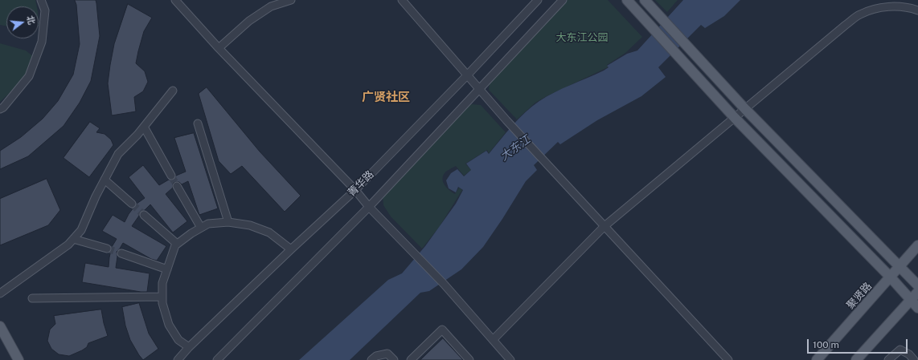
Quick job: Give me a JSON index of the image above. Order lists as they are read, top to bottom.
{
  "streets": {
    "main road": ["聚贤路"],
    "street": ["菁华路"]
  },
  "districts": ["广贤社区"],
  "water": ["大东江"],
  "parks": ["大东江公园"],
  "scale_bar": "100 m",
  "north": "right"
}
